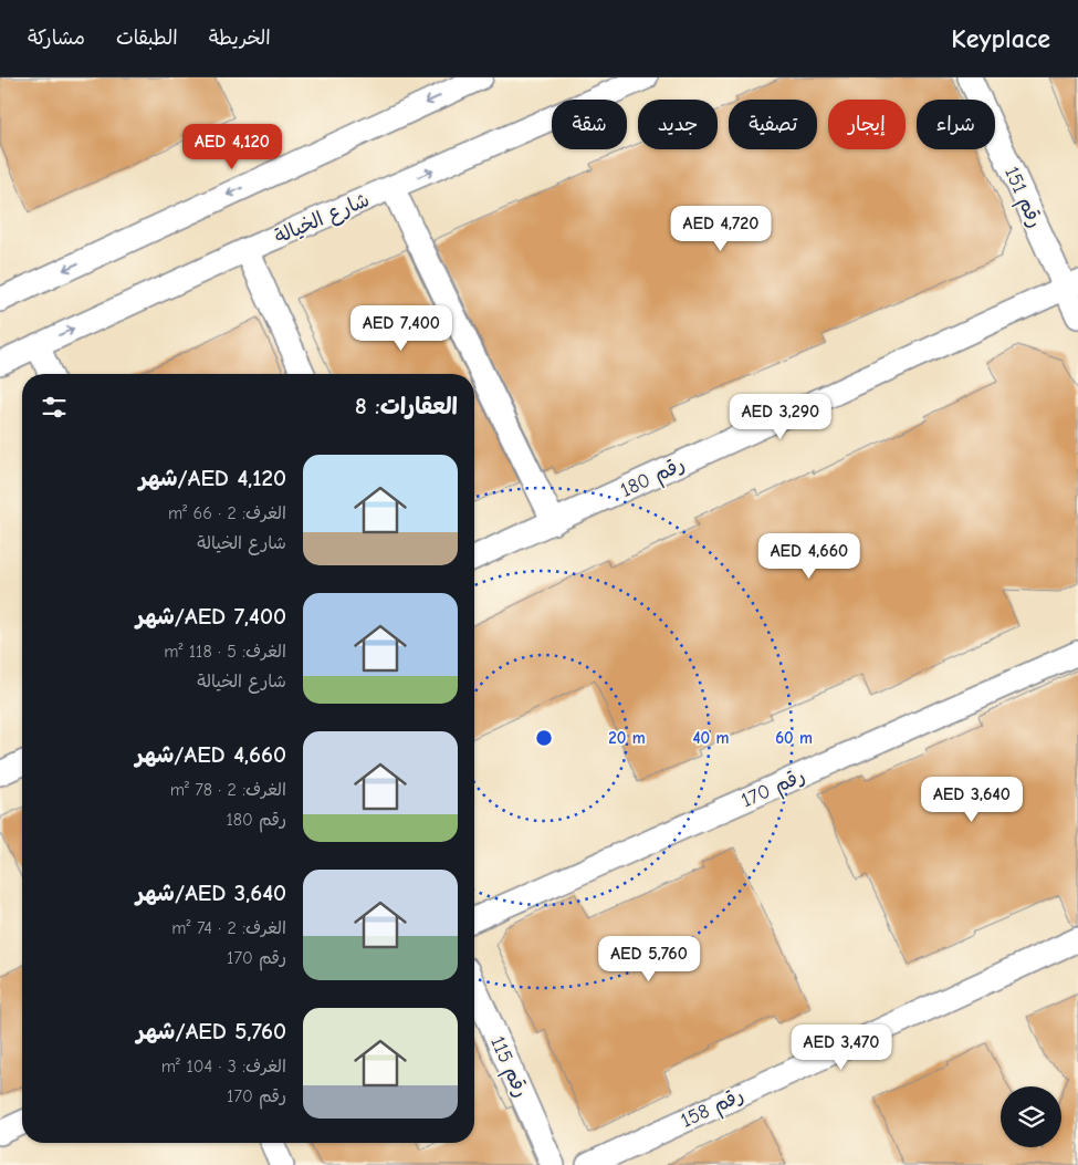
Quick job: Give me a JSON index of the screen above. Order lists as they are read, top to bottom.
{
  "streets": {
    "street": [
      "رقم 151",
      "شارع الخيالة",
      "رقم 180",
      "رقم 170",
      "رقم 115",
      "رقم 158"
    ]
  },
  "crossings": [
    ["رقم 151", "رقم 180"]
  ],
  "page": {
    "header": "Keyplace",
    "nav": ["الخريطة", "الطبقات", "مشاركة"],
    "chip": [
      "شراء",
      "إيجار",
      "تصفية",
      "جديد",
      "شقة"
    ],
    "price": [
      "AED 4,120",
      "AED 4,720",
      "AED 7,400",
      "AED 3,290",
      "AED 4,660",
      "AED 3,640",
      "AED 5,760",
      "AED 3,470"
    ],
    "heading": "العقارات: 8",
    "list": [
      {
        "name": "AED 4,120/شهر",
        "note": "الغرف: 2 · 66 m² · شارع الخيالة"
      },
      {
        "name": "AED 7,400/شهر",
        "note": "الغرف: 5 · 118 m² · شارع الخيالة"
      },
      {
        "name": "AED 4,660/شهر",
        "note": "الغرف: 2 · 78 m² · رقم 180"
      },
      {
        "name": "AED 3,640/شهر",
        "note": "الغرف: 2 · 74 m² · رقم 170"
      },
      {
        "name": "AED 5,760/شهر",
        "note": "الغرف: 3 · 104 m² · رقم 170"
      }
    ]
  },
  "rings": ["20 m", "40 m", "60 m"]
}
